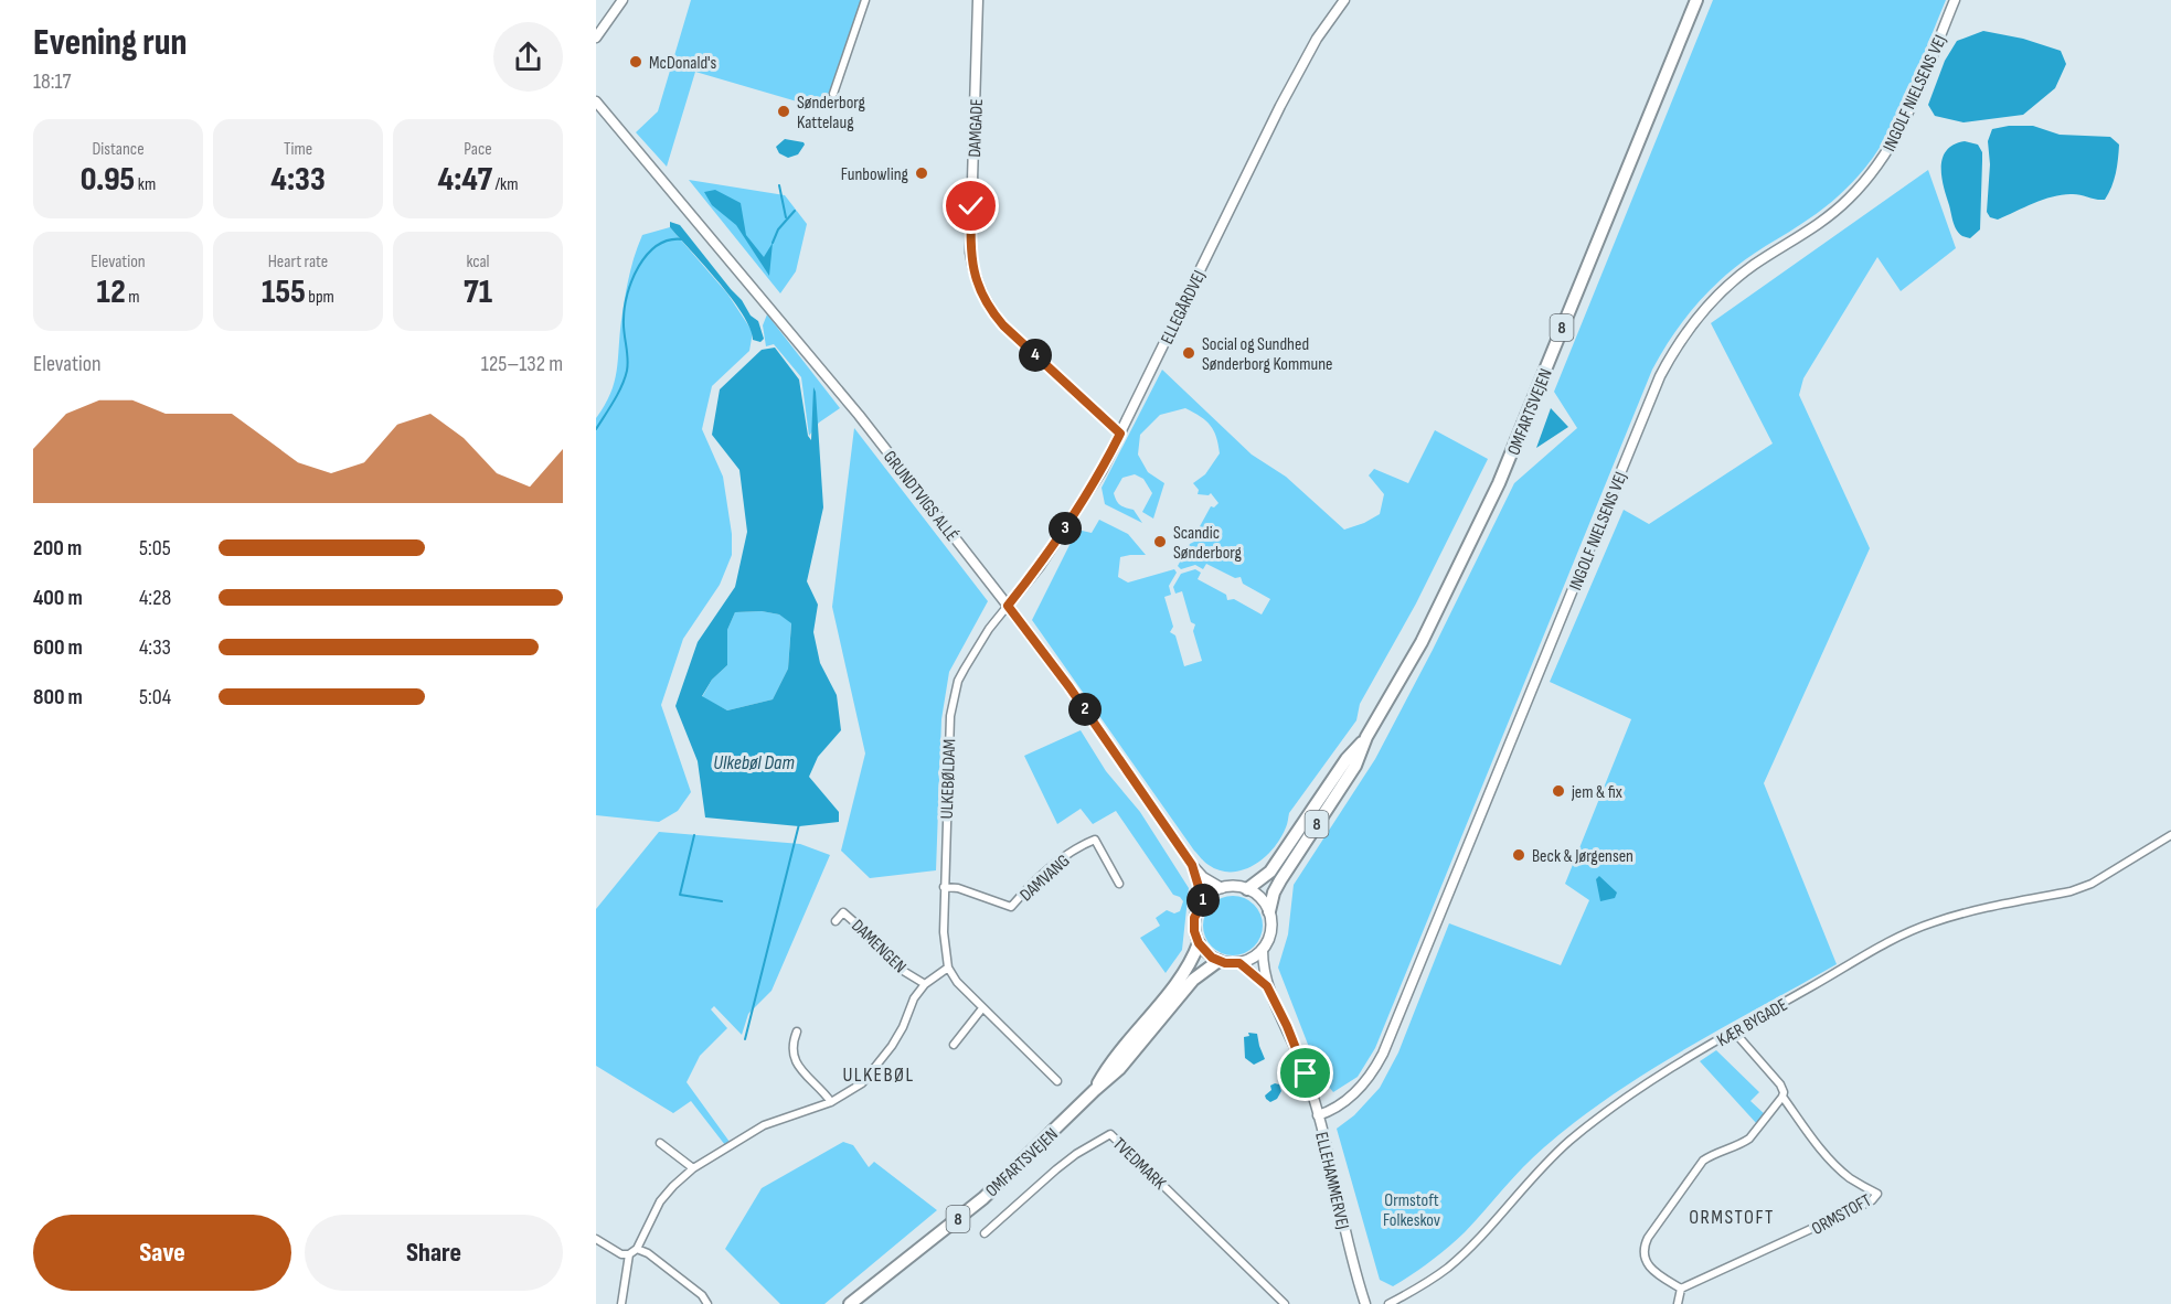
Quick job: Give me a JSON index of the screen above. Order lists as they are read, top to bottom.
{
  "streets": {
    "highway": ["8", "OMFARTSVEJEN"],
    "street": [
      "INGOLF NIELSENS VEJ",
      "DAMGADE",
      "ELLEGÅRDVEJ",
      "GRUNDTVIGS ALLÉ",
      "ULKEBØLDAM",
      "DAMVANG",
      "DAMENGEN",
      "KÆR BYGADE",
      "TVEDMARK",
      "ELLEHAMMERVEJ",
      "ORMSTOFT"
    ]
  },
  "crossings": [
    ["INGOLF NIELSENS VEJ", "ELLEHAMMERVEJ"],
    ["DAMGADE", "ELLEGÅRDVEJ"],
    ["ELLEGÅRDVEJ", "GRUNDTVIGS ALLÉ"],
    ["ELLEGÅRDVEJ", "ULKEBØLDAM"],
    ["8", "OMFARTSVEJEN"],
    ["8", "GRUNDTVIGS ALLÉ"],
    ["8", "ELLEHAMMERVEJ"],
    ["OMFARTSVEJEN", "GRUNDTVIGS ALLÉ"],
    ["OMFARTSVEJEN", "ELLEHAMMERVEJ"],
    ["GRUNDTVIGS ALLÉ", "ULKEBØLDAM"],
    ["GRUNDTVIGS ALLÉ", "ELLEHAMMERVEJ"],
    ["ULKEBØLDAM", "DAMVANG"],
    ["KÆR BYGADE", "ORMSTOFT"]
  ],
  "districts": ["ULKEBØL", "ORMSTOFT"],
  "water": ["Ulkebøl Dam"],
  "parks": ["Ormstoft Folkeskov"],
  "places": [
    "McDonald's",
    "Sønderborg Kattelaug",
    "Funbowling",
    "Social og Sundhed Sønderborg Kommune",
    "Scandic Sønderborg",
    "jem & fix",
    "Beck & Jørgensen"
  ],
  "page": {
    "heading": ["Evening run", "18:17"],
    "stats": [
      ["Distance", "0.95 km"],
      ["Time", "4:33"],
      ["Pace", "4:47 /km"],
      ["Elevation", "12 m"],
      ["Heart rate", "155 bpm"],
      ["kcal", "71"]
    ],
    "chart": ["Elevation", "125–132 m"],
    "pins": [
      "4",
      "3",
      "2",
      "1"
    ],
    "list": [
      {
        "name": "200 m",
        "note": "5:05"
      },
      {
        "name": "400 m",
        "note": "4:28"
      },
      {
        "name": "600 m",
        "note": "4:33"
      },
      {
        "name": "800 m",
        "note": "5:04"
      }
    ],
    "buttons": ["Save", "Share"]
  }
}
